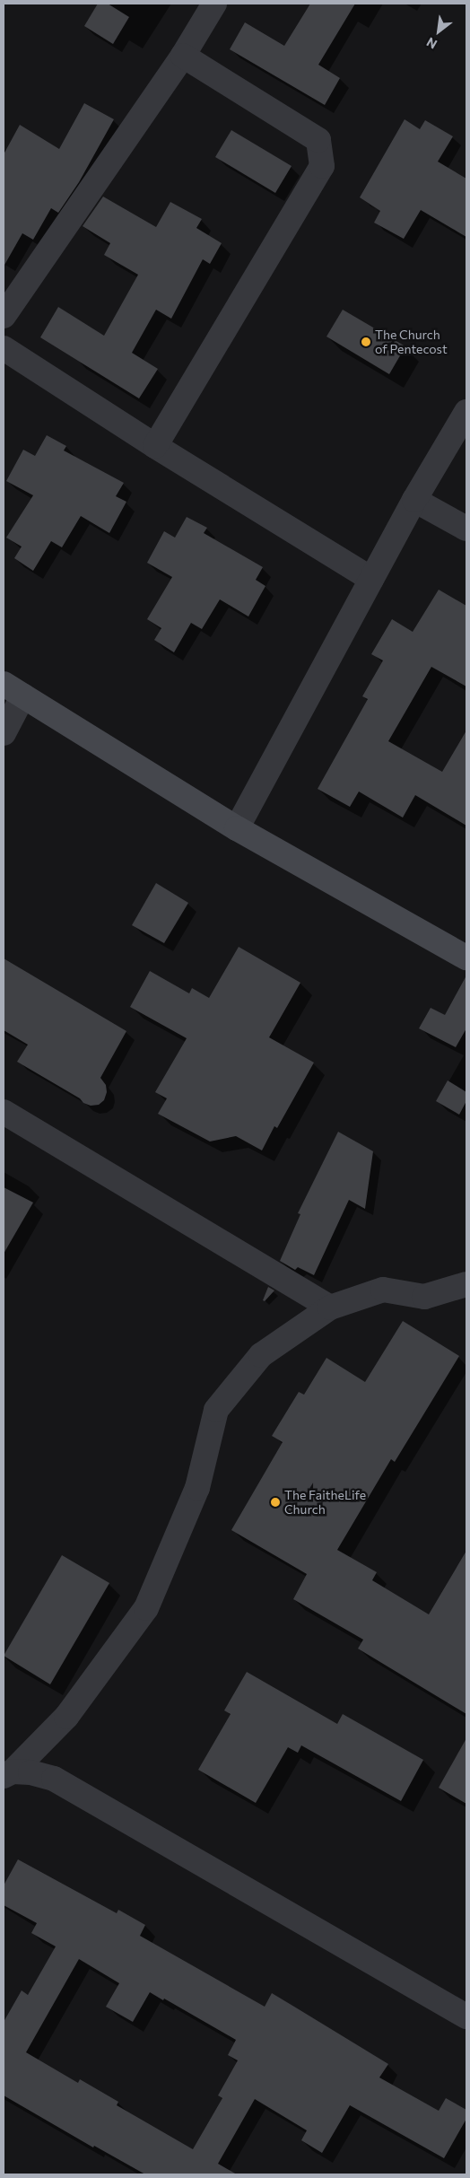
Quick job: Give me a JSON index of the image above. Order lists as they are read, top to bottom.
{
  "places": ["The Church of Pentecost", "The FaitheLife Church"],
  "north": "bottom left"
}
